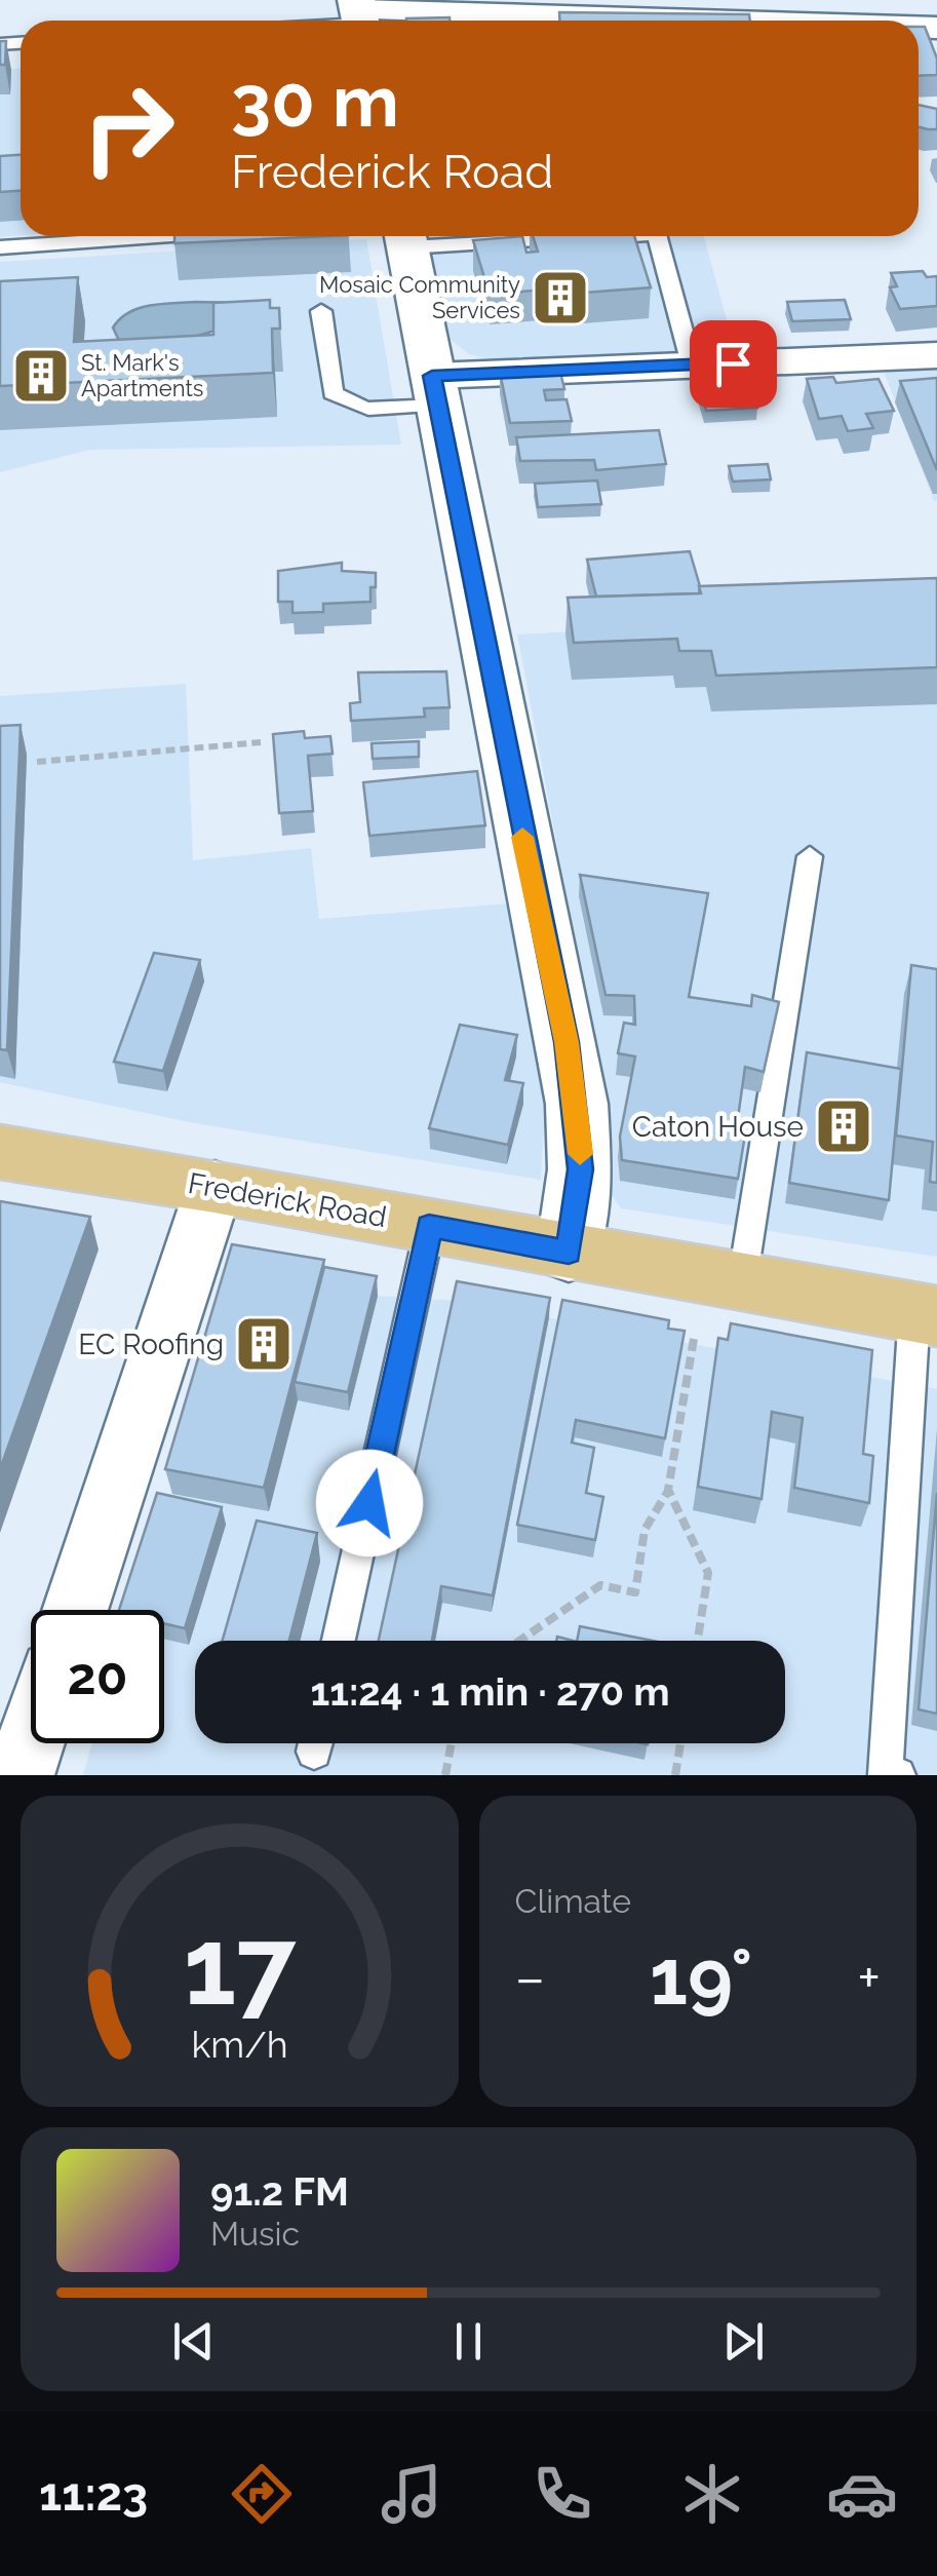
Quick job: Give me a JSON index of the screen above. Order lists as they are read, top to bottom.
{
  "streets": {
    "main road": ["Frederick Road"]
  },
  "places": {
    "building": [
      "Mosaic Community Services",
      "St. Mark's Apartments",
      "Caton House",
      "EC Roofing"
    ]
  },
  "page": {
    "turn": ["30 m", "Frederick Road"],
    "limit": "20",
    "trip": "11:24 · 1 min · 270 m",
    "tile": "Climate",
    "heat": ["−", "19°", "+"],
    "song": ["91.2 FM", "Music"],
    "tabs": "11:23",
    "gauge": ["17", "km/h"]
  }
}
